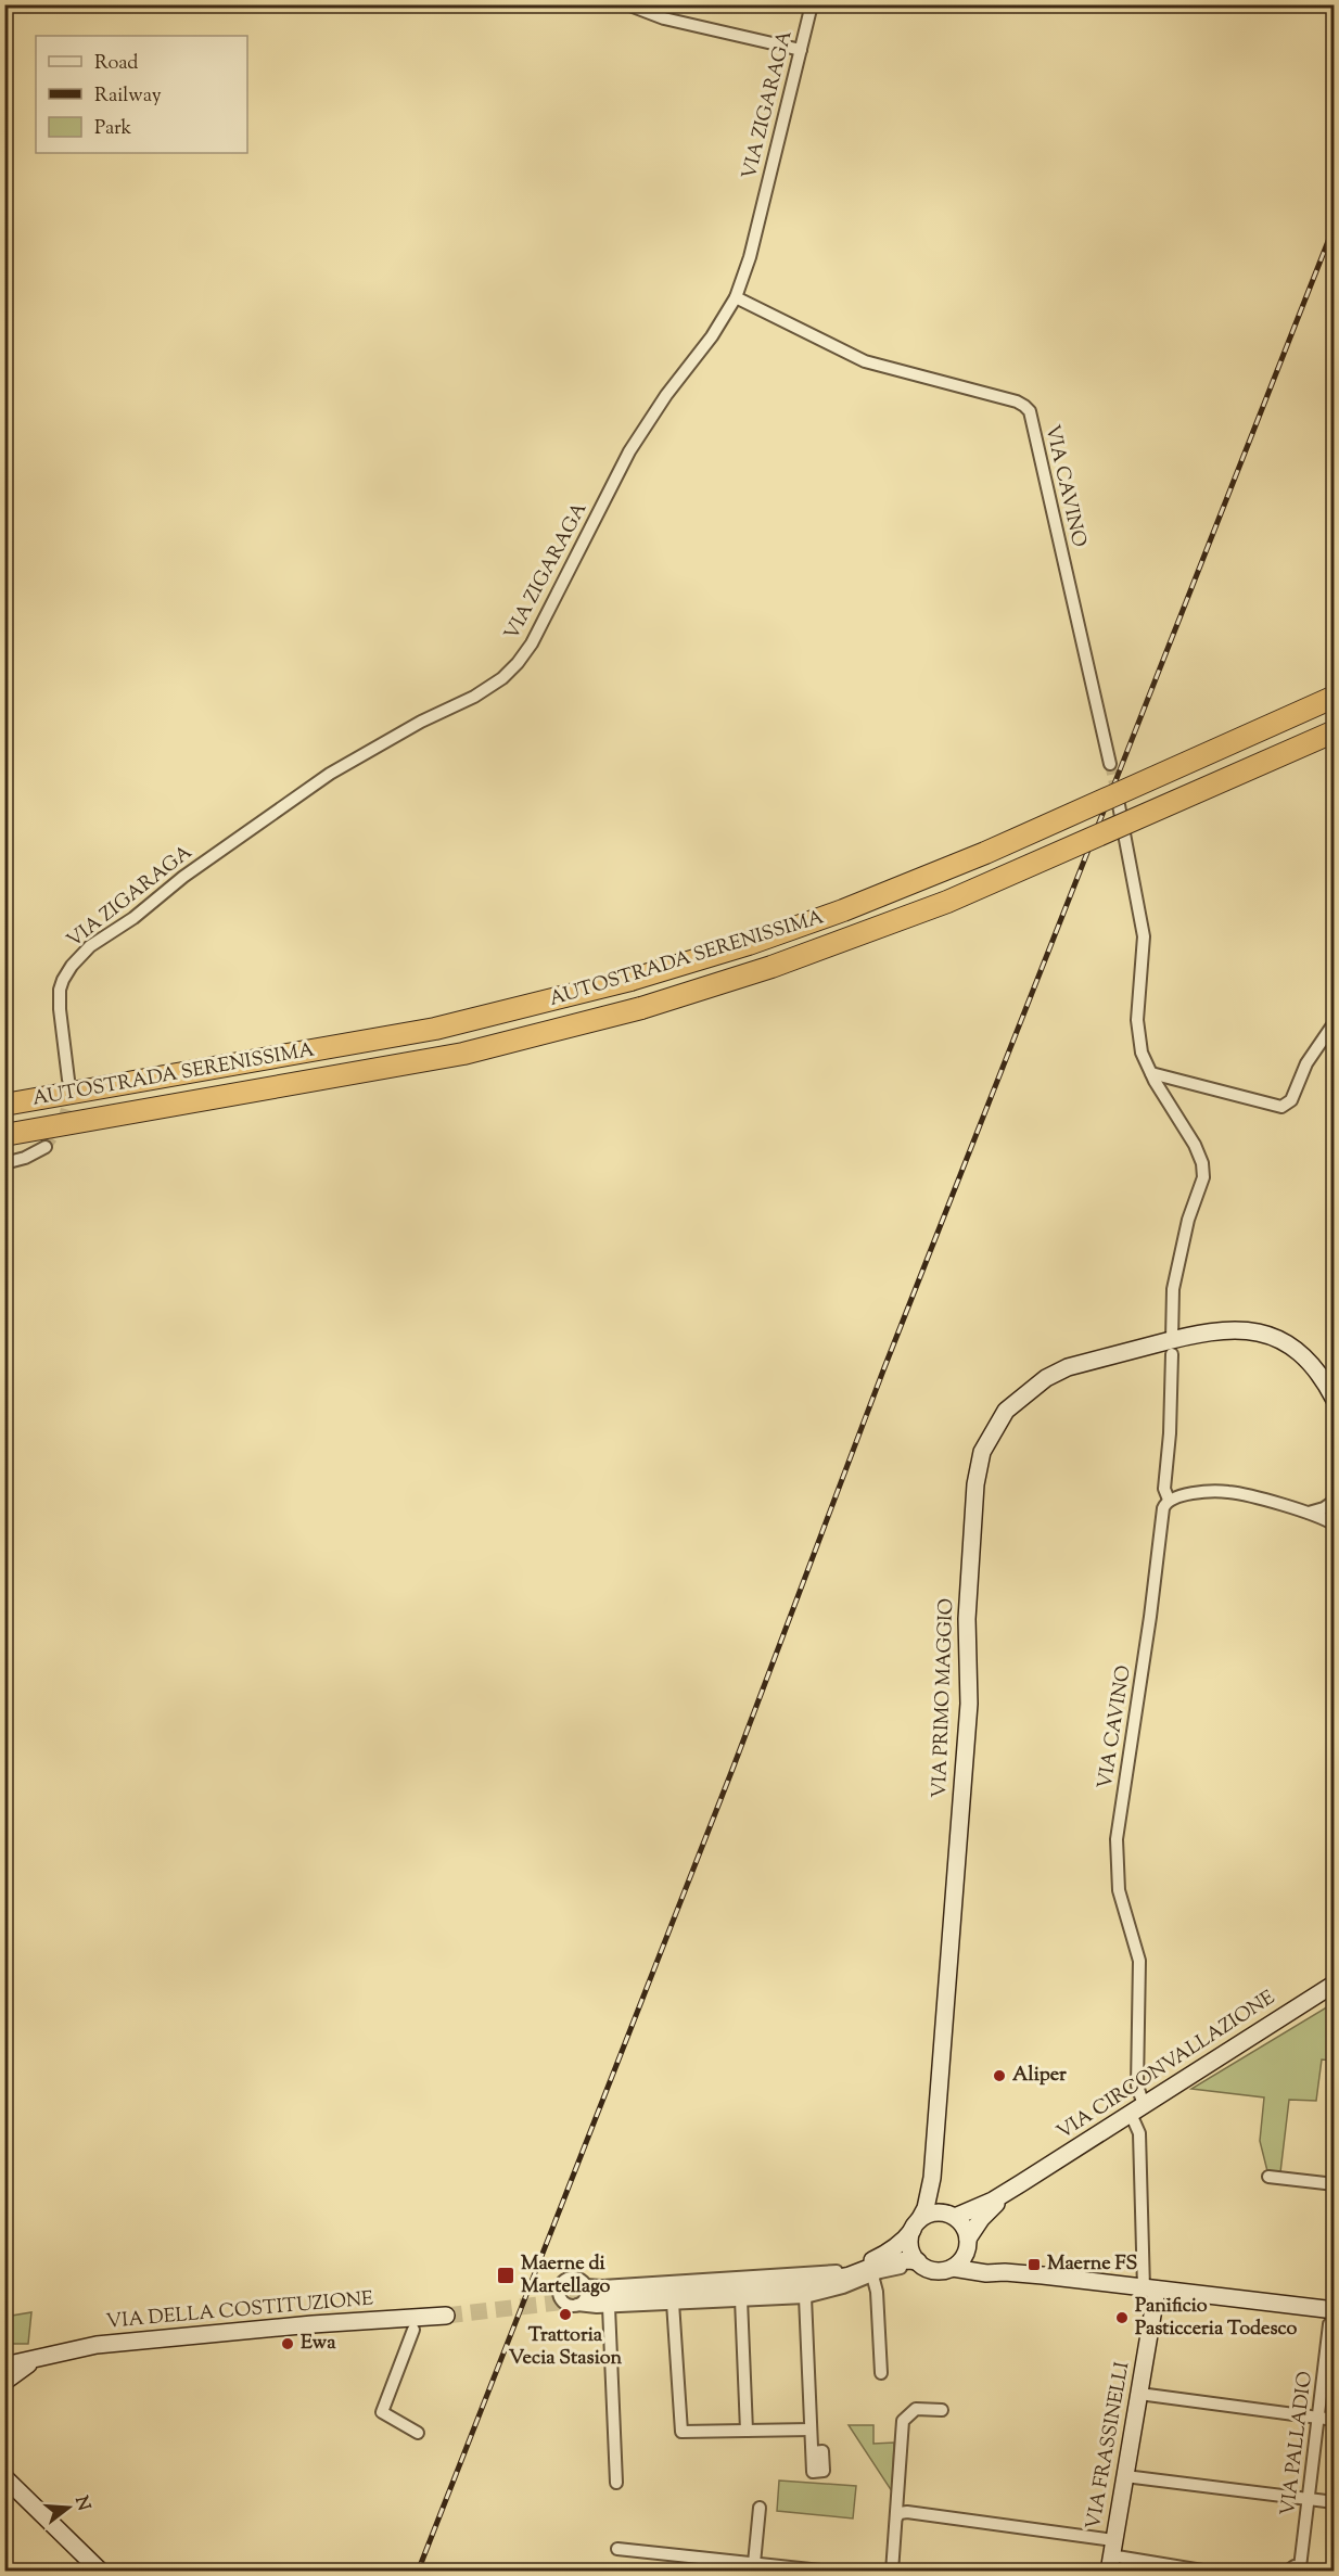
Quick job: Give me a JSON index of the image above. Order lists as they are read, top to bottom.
{
  "streets": {
    "highway": ["AUTOSTRADA SERENISSIMA"],
    "street": [
      "VIA ZIGARAGA",
      "VIA CAVINO",
      "VIA PRIMO MAGGIO",
      "VIA CIRCONVALLAZIONE",
      "VIA DELLA COSTITUZIONE",
      "VIA PALLADIO",
      "VIA FRASSINELLI"
    ]
  },
  "crossings": [
    ["VIA ZIGARAGA", "VIA CAVINO"],
    ["VIA CAVINO", "VIA PRIMO MAGGIO"],
    ["VIA CAVINO", "VIA CIRCONVALLAZIONE"],
    ["VIA CAVINO", "VIA FRASSINELLI"],
    ["VIA PRIMO MAGGIO", "VIA CIRCONVALLAZIONE"]
  ],
  "places": {
    "other": [
      "Aliper",
      "Trattoria Vecia Stasion",
      "Panificio Pasticceria Todesco",
      "Ewa"
    ],
    "transit": ["Maerne FS", "Maerne di Martellago"]
  },
  "legend": ["Road", "Railway", "Park"],
  "north": "right"
}
